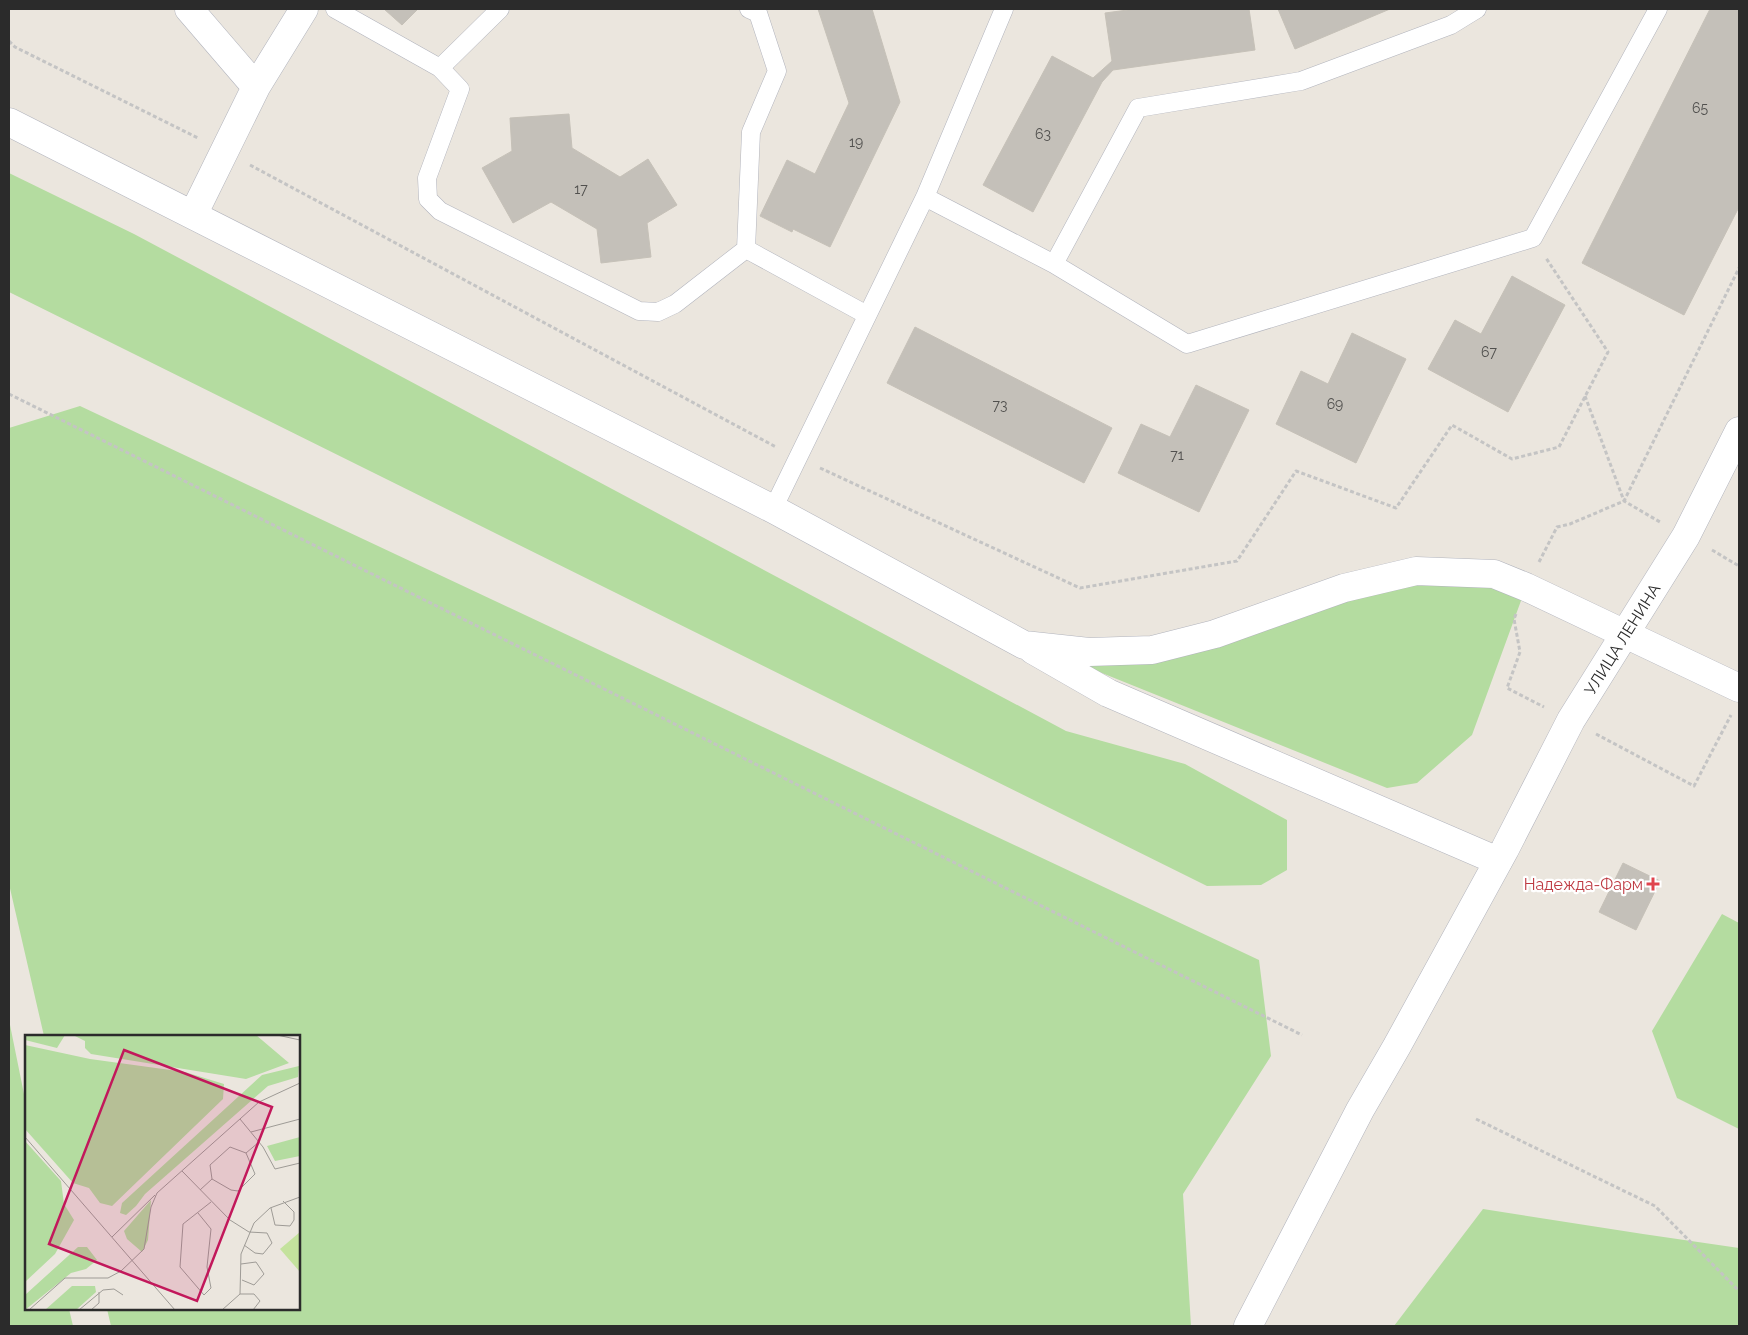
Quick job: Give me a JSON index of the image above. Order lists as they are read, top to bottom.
{
  "streets": {
    "street": ["УЛИЦА ЛЕНИНА"]
  },
  "places": {
    "health": ["Надежда-Фарм"]
  },
  "house_numbers": [
    "65",
    "63",
    "19",
    "17",
    "67",
    "69",
    "73",
    "71"
  ]
}
